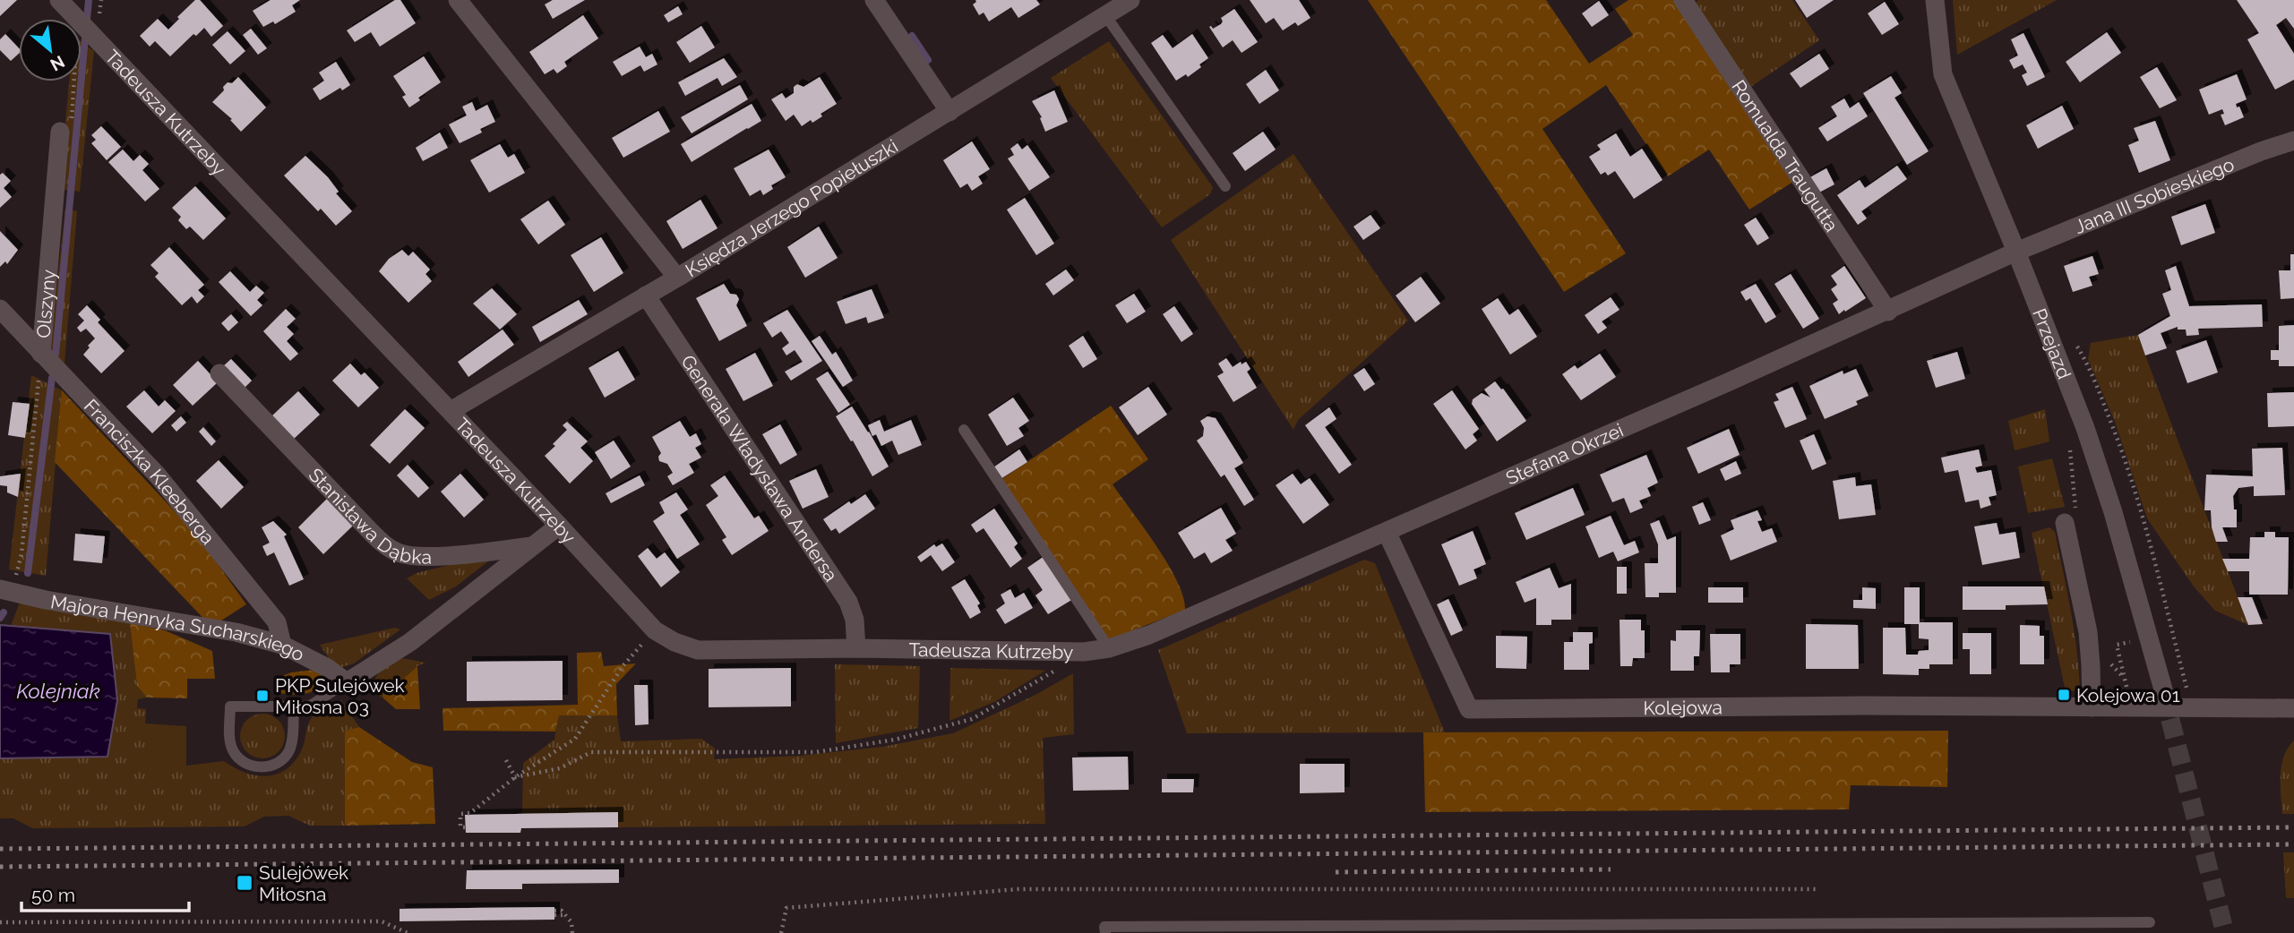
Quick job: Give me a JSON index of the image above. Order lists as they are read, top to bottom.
{
  "streets": {
    "street": [
      "Tadeusza Kutrzeby",
      "Romualda Traugutta",
      "Jana III Sobieskiego",
      "Księdza Jerzego Popiełuszki",
      "Olszyny",
      "Przejazd",
      "Stefana Okrzei",
      "Generała Władysława Andersa",
      "Franciszka Kleeberga",
      "Stanisława Dąbka",
      "Majora Henryka Sucharskiego",
      "Kolejowa"
    ]
  },
  "crossings": [
    ["Tadeusza Kutrzeby", "Księdza Jerzego Popiełuszki"],
    ["Tadeusza Kutrzeby", "Stefana Okrzei"],
    ["Tadeusza Kutrzeby", "Generała Władysława Andersa"],
    ["Romualda Traugutta", "Stefana Okrzei"],
    ["Jana III Sobieskiego", "Przejazd"],
    ["Jana III Sobieskiego", "Stefana Okrzei"],
    ["Księdza Jerzego Popiełuszki", "Generała Władysława Andersa"],
    ["Olszyny", "Franciszka Kleeberga"],
    ["Olszyny", "Majora Henryka Sucharskiego"],
    ["Przejazd", "Stefana Okrzei"],
    ["Stefana Okrzei", "Kolejowa"],
    ["Franciszka Kleeberga", "Majora Henryka Sucharskiego"]
  ],
  "water": ["Kolejniak"],
  "places": {
    "transit": ["Kolejowa 01", "PKP Sulejówek Miłosna 03", "Sulejówek Miłosna"]
  },
  "scale_bar": "50 m",
  "north": "bottom right"
}
